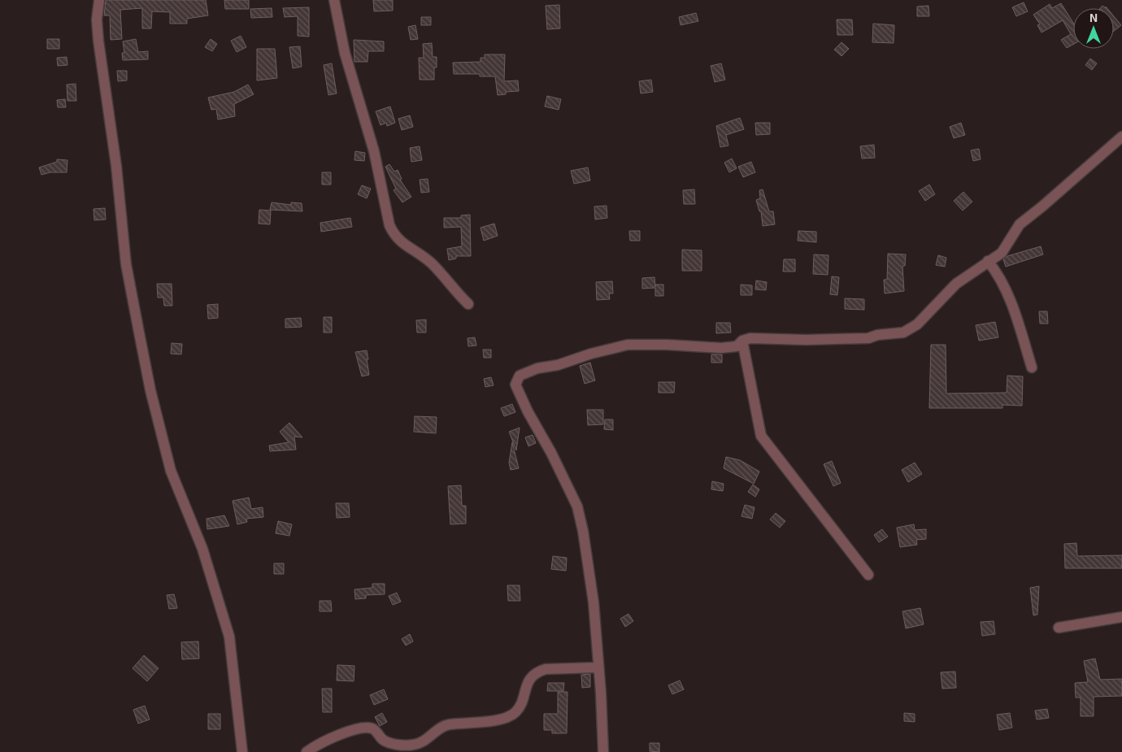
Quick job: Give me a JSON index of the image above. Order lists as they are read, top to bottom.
{
  "north": "top"
}
